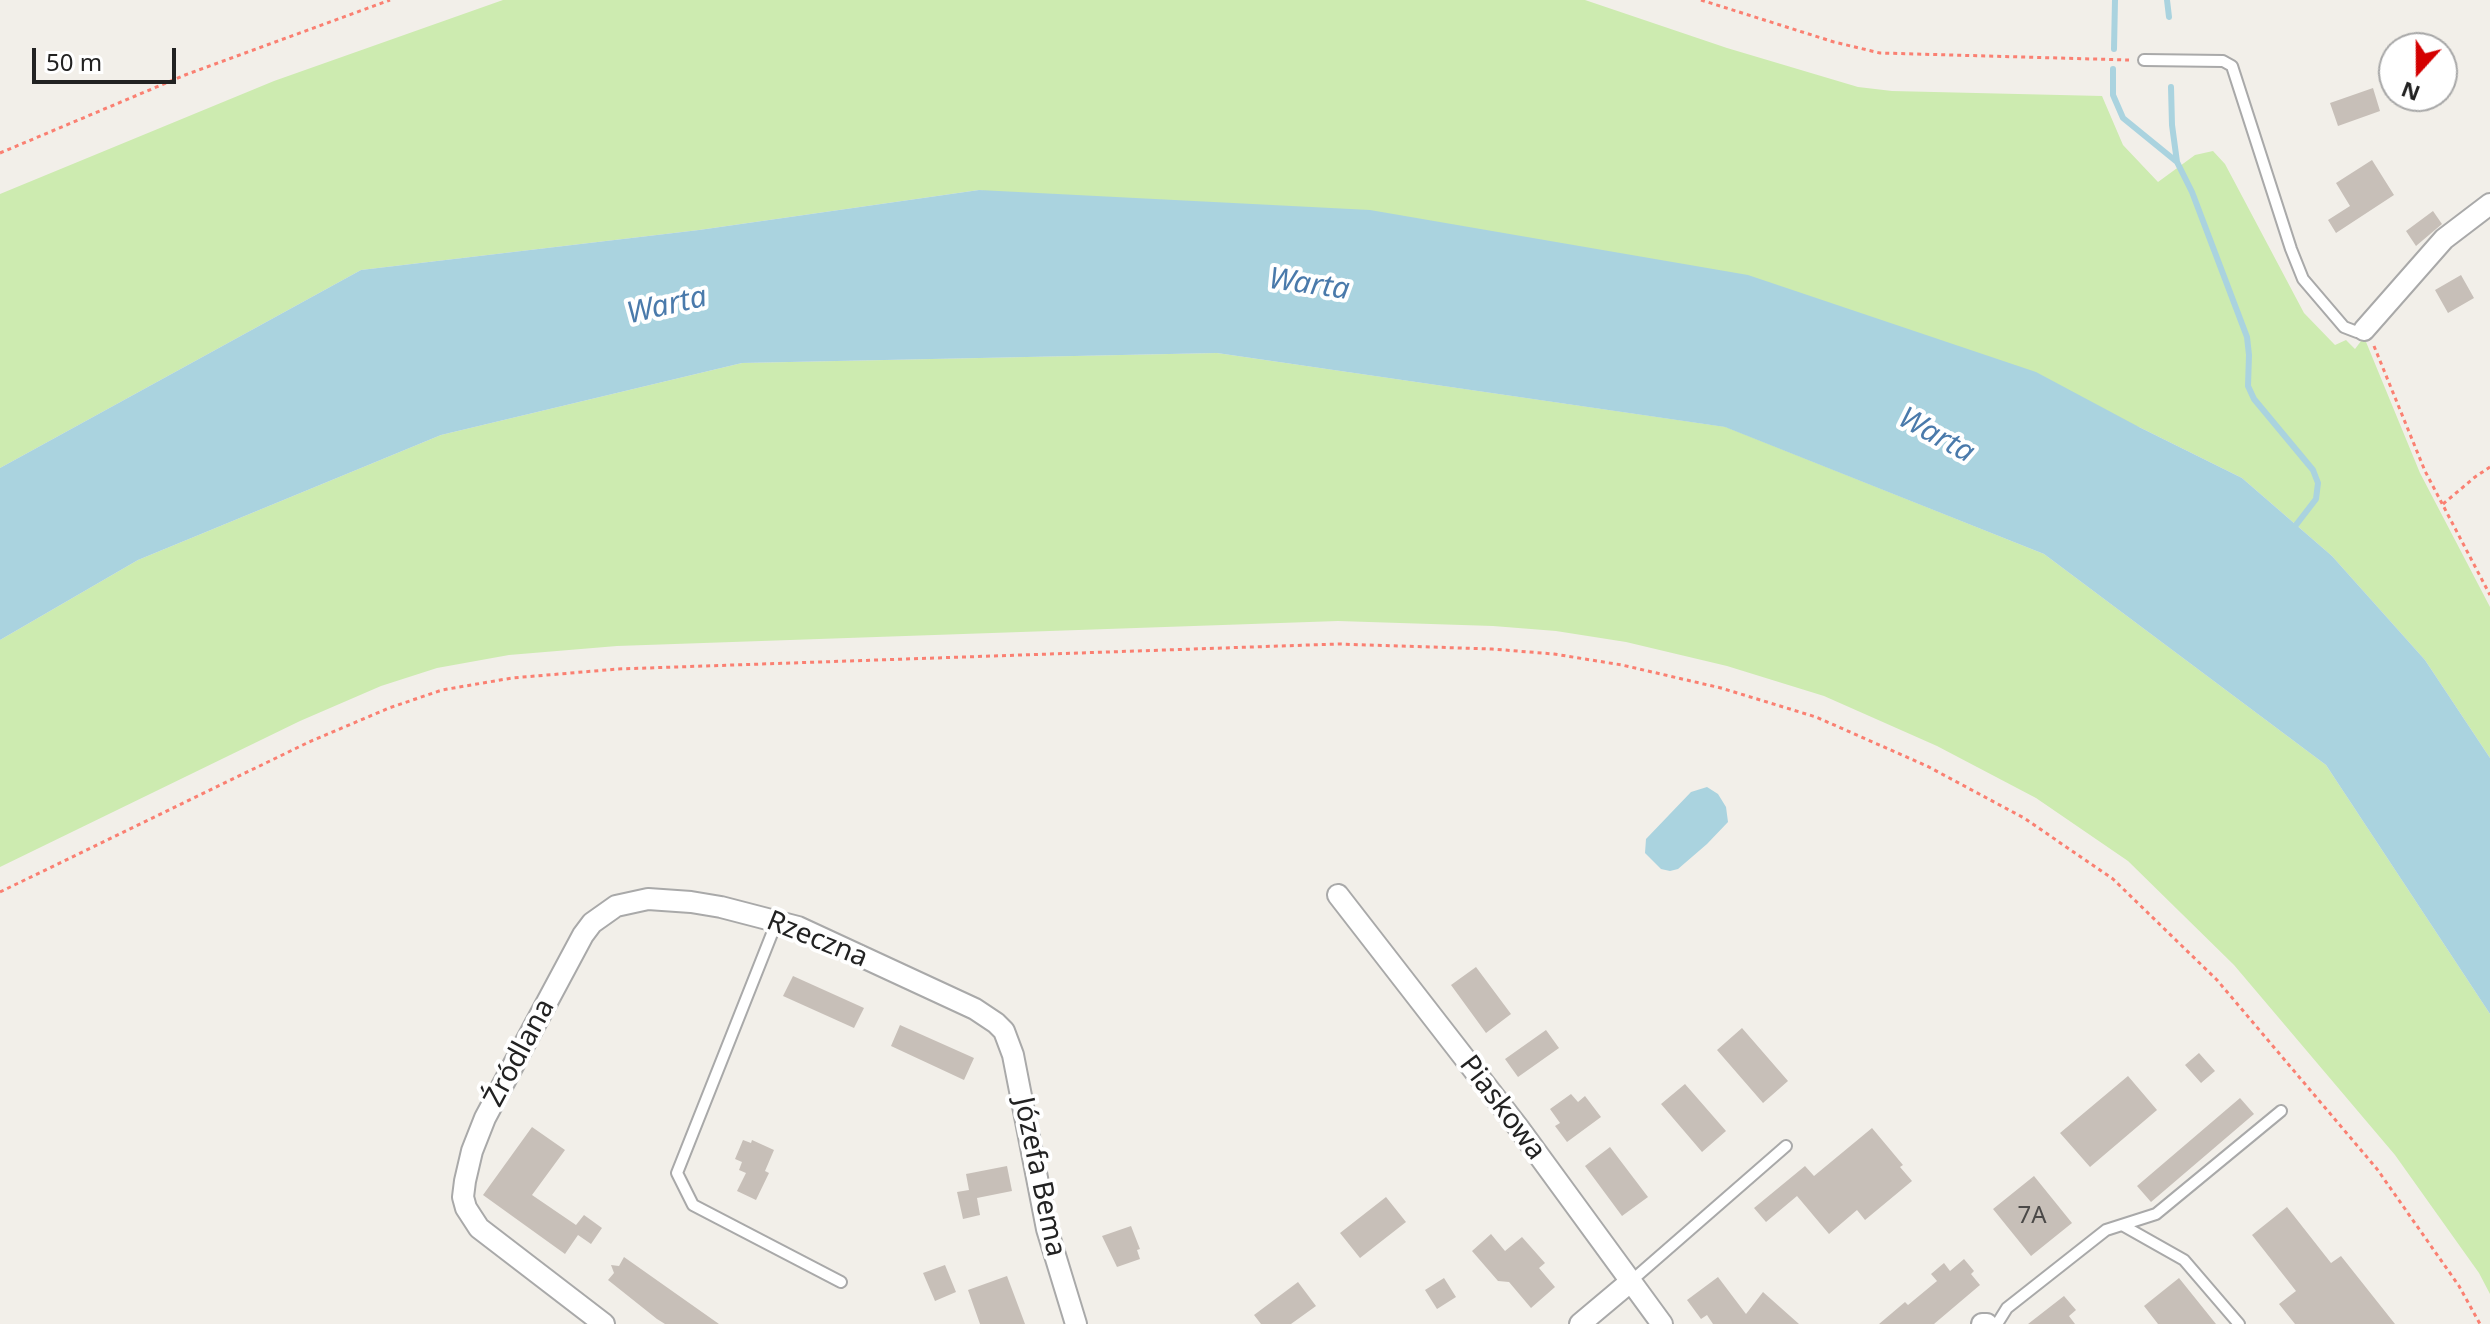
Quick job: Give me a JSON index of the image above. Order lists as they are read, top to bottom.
{
  "streets": {
    "street": [
      "Rzeczna",
      "Źródlana",
      "Piaskowa",
      "Józefa Bema"
    ]
  },
  "crossings": [
    ["Rzeczna", "Źródlana"],
    ["Rzeczna", "Józefa Bema"]
  ],
  "water": ["Warta"],
  "house_numbers": ["7A"],
  "scale_bar": "50 m",
  "north": "bottom"
}
